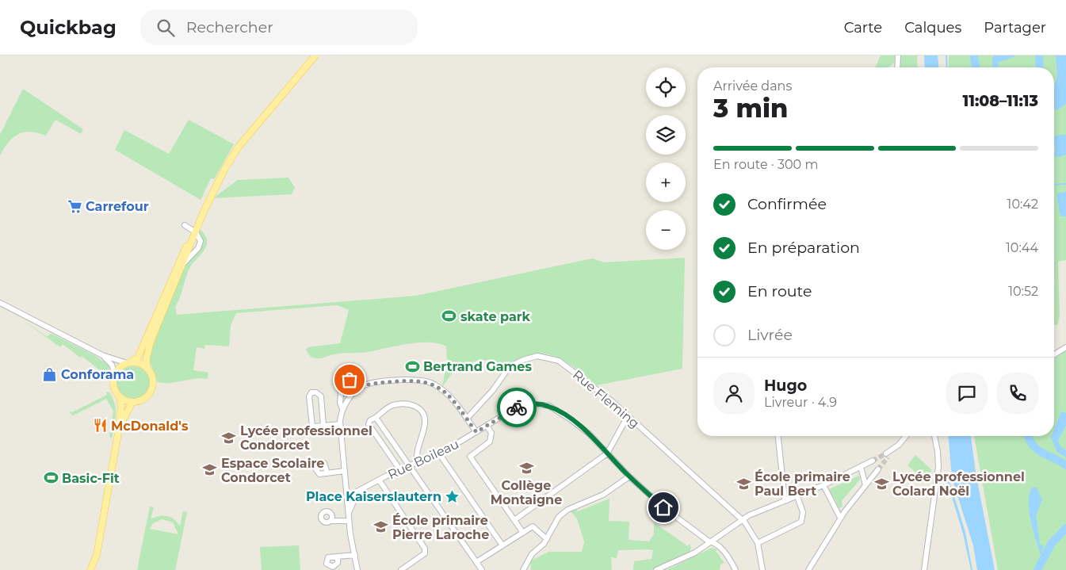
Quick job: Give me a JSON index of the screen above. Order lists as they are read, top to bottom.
{
  "streets": {
    "street": ["Rue Fleming", "Rue Boileau"]
  },
  "places": {
    "supermarket": ["Carrefour"],
    "sports": ["skate park", "Bertrand Games", "Basic-Fit"],
    "shop": ["Conforama"],
    "restaurant": ["McDonald's"],
    "school or university": [
      "Lycée professionnel Condorcet",
      "Collège Montaigne",
      "Espace Scolaire Condorcet",
      "École primaire Paul Bert",
      "Lycée professionnel Colard Noël",
      "École primaire Pierre Laroche"
    ],
    "place": ["Place Kaiserslautern"]
  },
  "page": {
    "header": "Quickbag",
    "search": "Rechercher",
    "nav": ["Carte", "Calques", "Partager"],
    "map_buttons": ["+", "−"],
    "heading": ["3 min", "Arrivée dans", "11:08–11:13"],
    "panel": ["Hugo", "Livreur · 4.9"],
    "bar": "En route · 300 m",
    "list": [
      ["Confirmée", "10:42"],
      ["En préparation", "10:44"],
      ["En route", "10:52"],
      "Livrée"
    ]
  }
}
